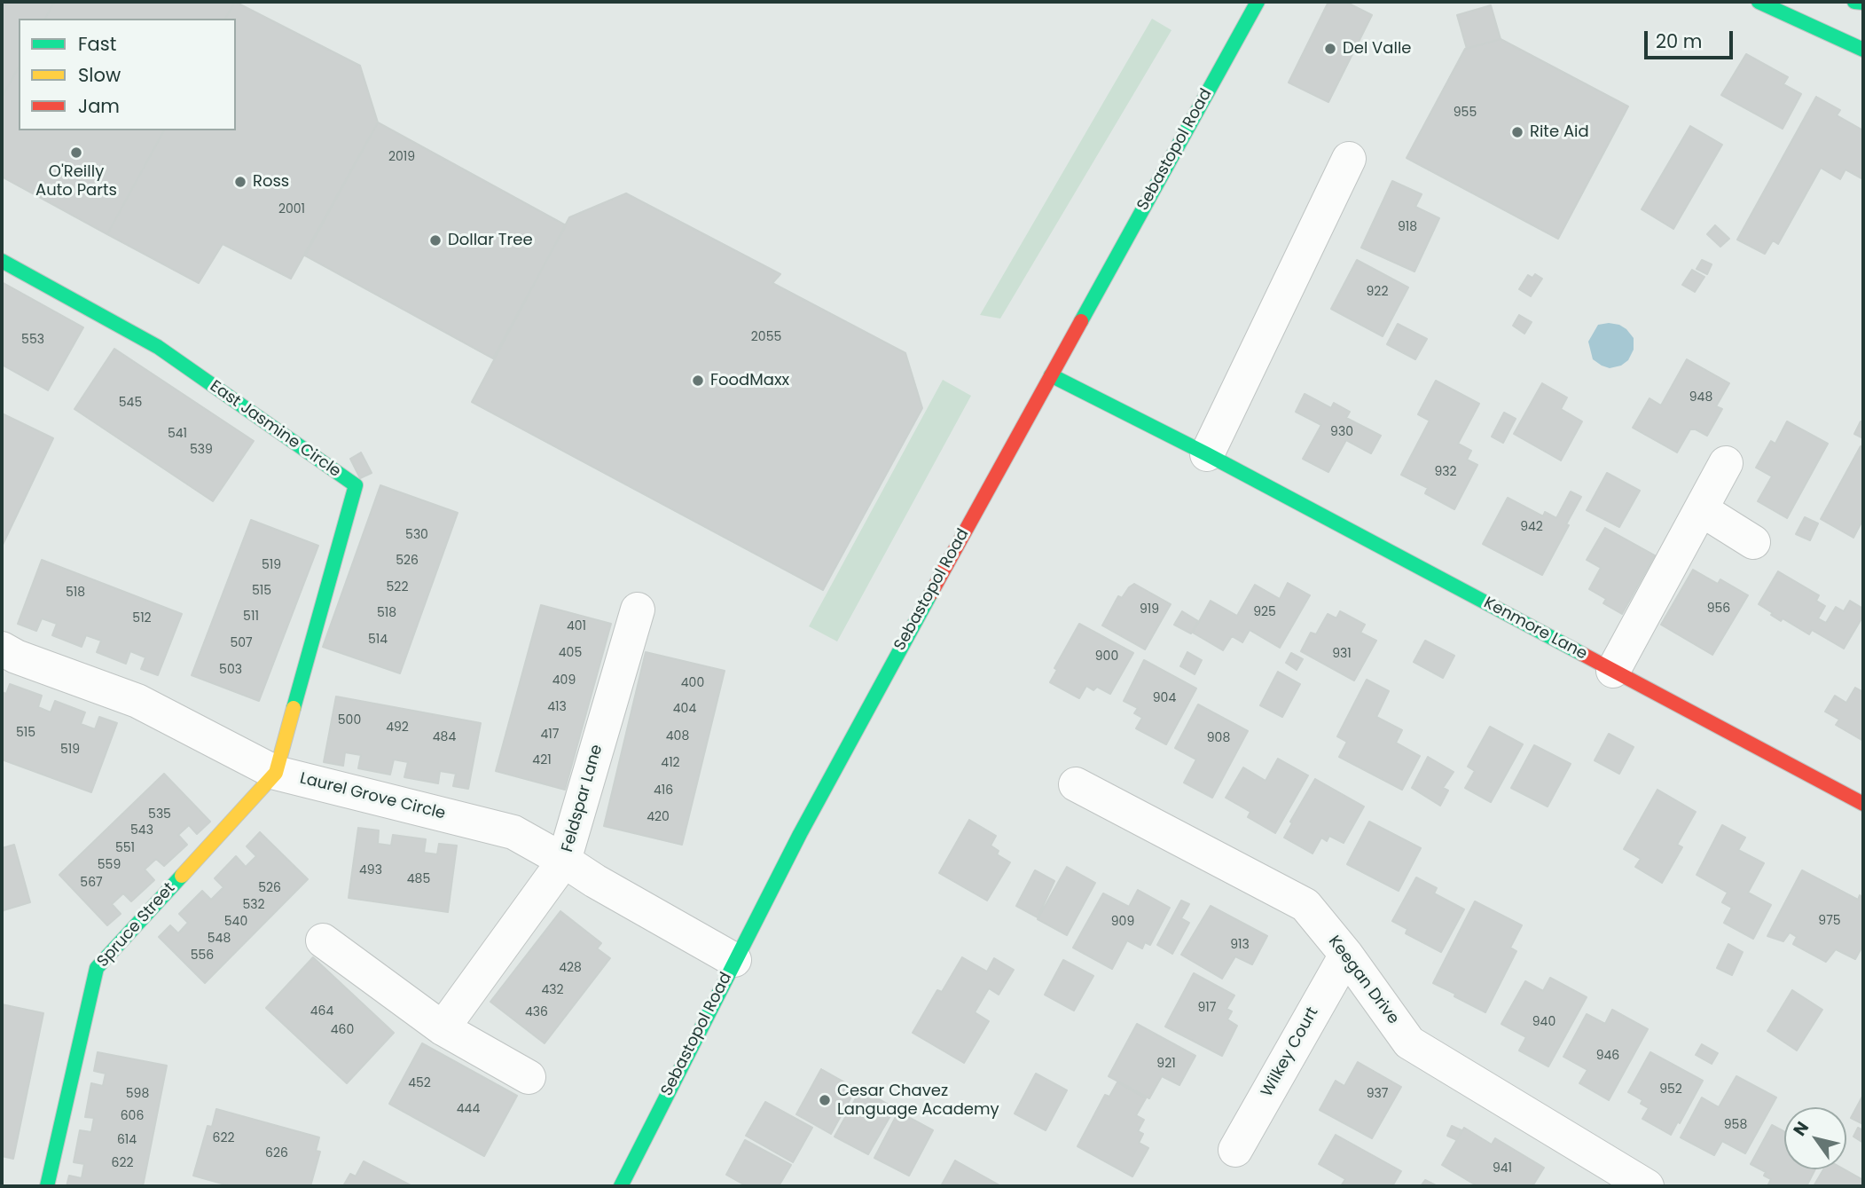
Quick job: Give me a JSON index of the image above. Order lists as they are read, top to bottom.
{
  "streets": {
    "street": [
      "Sebastopol Road",
      "East Jasmine Circle",
      "Kenmore Lane",
      "Laurel Grove Circle",
      "Feldspar Lane",
      "Spruce Street",
      "Keegan Drive",
      "Wilkey Court"
    ]
  },
  "crossings": [
    ["Sebastopol Road", "Kenmore Lane"],
    ["Sebastopol Road", "Laurel Grove Circle"],
    ["East Jasmine Circle", "Laurel Grove Circle"],
    ["East Jasmine Circle", "Spruce Street"],
    ["Laurel Grove Circle", "Feldspar Lane"],
    ["Laurel Grove Circle", "Spruce Street"],
    ["Keegan Drive", "Wilkey Court"]
  ],
  "places": [
    "Del Valle",
    "Rite Aid",
    "O'Reilly Auto Parts",
    "Ross",
    "Dollar Tree",
    "FoodMaxx",
    "Cesar Chavez Language Academy"
  ],
  "house_numbers": [
    "955",
    "2019",
    "2001",
    "918",
    "922",
    "2055",
    "553",
    "948",
    "545",
    "930",
    "541",
    "539",
    "932",
    "942",
    "530",
    "526",
    "519",
    "522",
    "515",
    "518",
    "956",
    "919",
    "925",
    "518",
    "511",
    "512",
    "401",
    "514",
    "507",
    "405",
    "931",
    "900",
    "503",
    "409",
    "400",
    "904",
    "413",
    "404",
    "500",
    "492",
    "515",
    "417",
    "408",
    "484",
    "908",
    "519",
    "421",
    "412",
    "416",
    "535",
    "420",
    "543",
    "551",
    "559",
    "493",
    "485",
    "567",
    "526",
    "532",
    "975",
    "540",
    "909",
    "548",
    "913",
    "556",
    "428",
    "432",
    "917",
    "464",
    "436",
    "940",
    "460",
    "946",
    "921",
    "452",
    "952",
    "598",
    "937",
    "444",
    "606",
    "958",
    "622",
    "614",
    "626",
    "622",
    "941"
  ],
  "legend": ["Fast", "Slow", "Jam"],
  "scale_bar": "20 m",
  "north": "top left"
}
